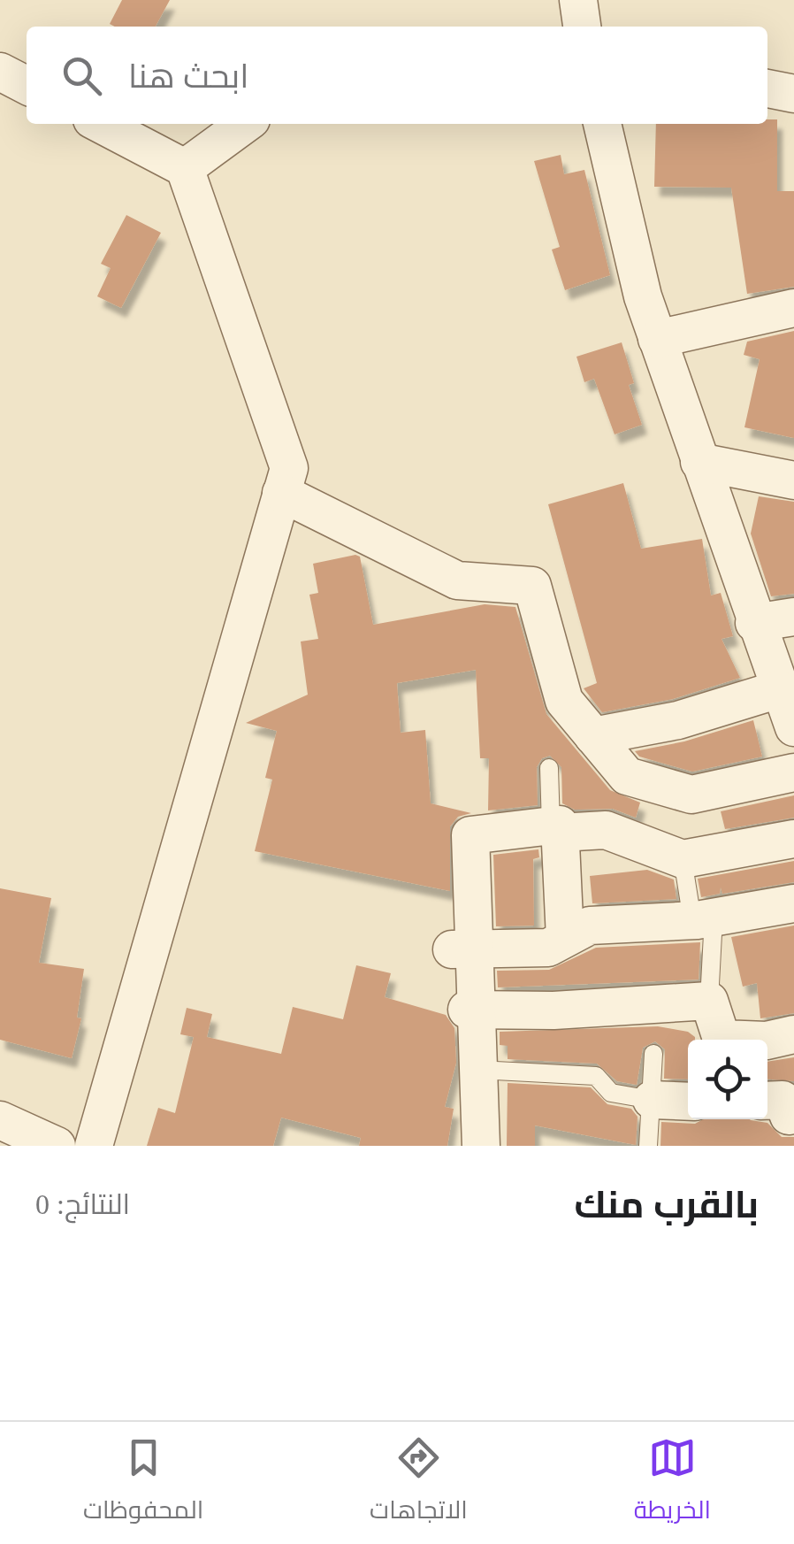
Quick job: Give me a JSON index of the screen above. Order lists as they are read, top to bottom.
{
  "page": {
    "search": "ابحث هنا",
    "heading": ["بالقرب منك", "النتائج: 0"],
    "nav": ["الخريطة", "الاتجاهات", "المحفوظات"]
  }
}
